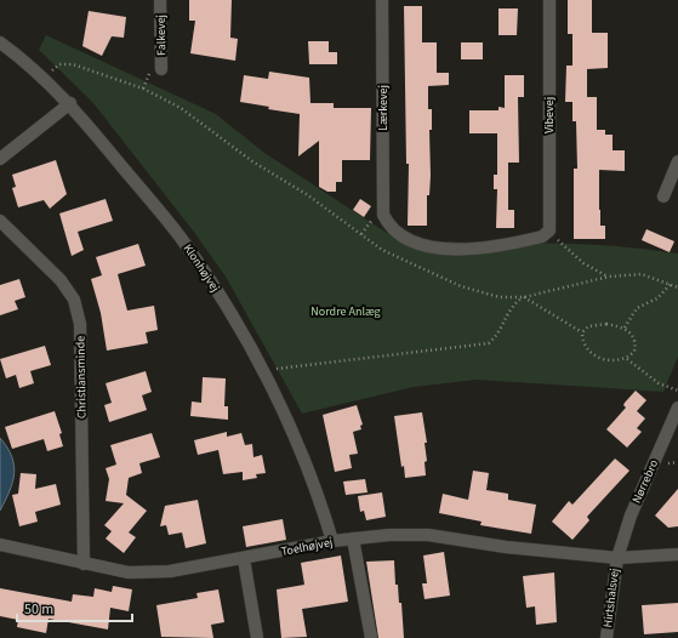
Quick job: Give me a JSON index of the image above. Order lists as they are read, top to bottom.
{
  "streets": {
    "street": [
      "Falkevej",
      "Lærkevej",
      "Vibevej",
      "Klonhøjvej",
      "Christiansminde",
      "Nørrebro",
      "Toelhøjvej",
      "Hirtshalsvej"
    ]
  },
  "crossings": [
    ["Lærkevej", "Vibevej"],
    ["Klonhøjvej", "Toelhøjvej"],
    ["Christiansminde", "Toelhøjvej"],
    ["Nørrebro", "Toelhøjvej"],
    ["Nørrebro", "Hirtshalsvej"],
    ["Toelhøjvej", "Hirtshalsvej"]
  ],
  "parks": ["Nordre Anlæg"],
  "scale_bar": "50 m"
}
